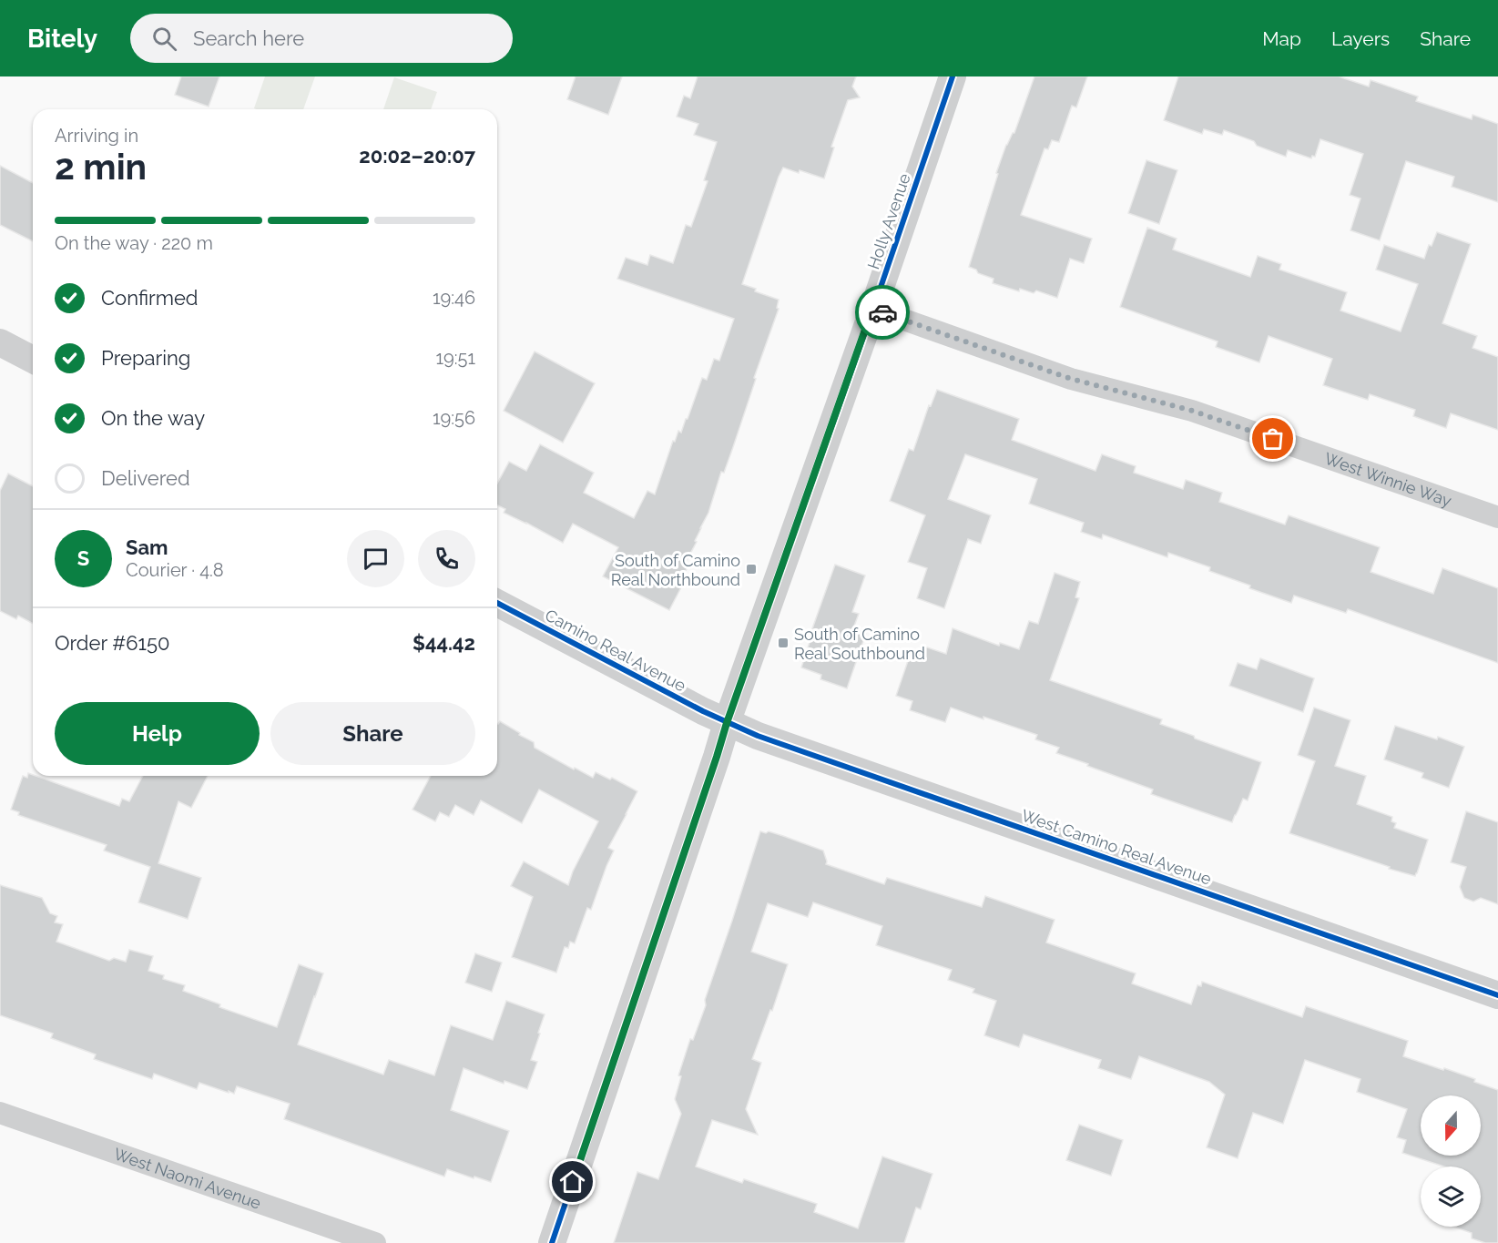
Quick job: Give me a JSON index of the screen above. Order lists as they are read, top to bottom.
{
  "streets": {
    "street": [
      "Holly Avenue",
      "West Winnie Way",
      "Camino Real Avenue",
      "West Camino Real Avenue",
      "West Naomi Avenue"
    ]
  },
  "crossings": [
    ["Holly Avenue", "West Winnie Way"],
    ["Holly Avenue", "Camino Real Avenue"],
    ["Holly Avenue", "West Camino Real Avenue"],
    ["Camino Real Avenue", "West Camino Real Avenue"]
  ],
  "places": {
    "transit": ["South of Camino Real Northbound", "South of Camino Real Southbound"]
  },
  "north": "bottom",
  "page": {
    "header": "Bitely",
    "search": "Search here",
    "nav": ["Map", "Layers", "Share"],
    "heading": ["2 min", "Arriving in", "20:02–20:07"],
    "panel": [
      "Sam",
      "Courier · 4.8",
      "Order #6150",
      "$44.42"
    ],
    "bar": "On the way · 220 m",
    "list": [
      ["Confirmed", "19:46"],
      ["Preparing", "19:51"],
      ["On the way", "19:56"],
      "Delivered"
    ],
    "round": "S",
    "buttons": ["Help", "Share"]
  }
}
